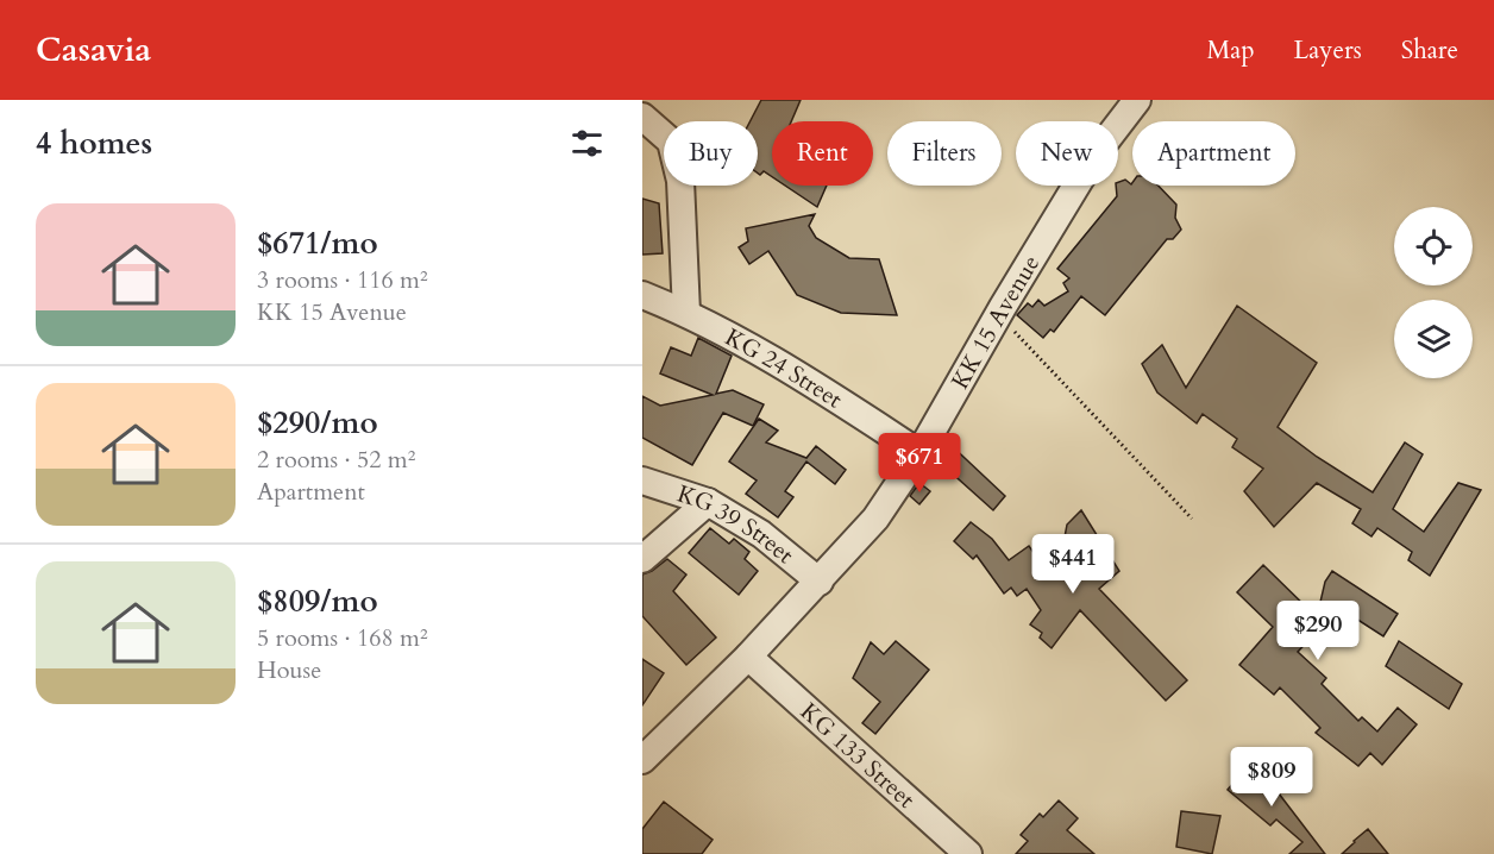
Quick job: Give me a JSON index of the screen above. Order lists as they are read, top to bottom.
{
  "streets": {
    "street": [
      "KK 15 Avenue",
      "KG 24 Street",
      "KG 39 Street",
      "KG 133 Street"
    ]
  },
  "crossings": [
    ["KK 15 Avenue", "KG 24 Street"],
    ["KK 15 Avenue", "KG 39 Street"],
    ["KK 15 Avenue", "KG 133 Street"]
  ],
  "page": {
    "header": "Casavia",
    "nav": ["Map", "Layers", "Share"],
    "heading": "4 homes",
    "chip": [
      "Buy",
      "Rent",
      "Filters",
      "New",
      "Apartment"
    ],
    "list": [
      {
        "name": "$671/mo",
        "note": "3 rooms · 116 m² · KK 15 Avenue"
      },
      {
        "name": "$290/mo",
        "note": "2 rooms · 52 m² · Apartment"
      },
      {
        "name": "$809/mo",
        "note": "5 rooms · 168 m² · House"
      }
    ],
    "price": [
      "$671",
      "$441",
      "$290",
      "$809"
    ]
  }
}
